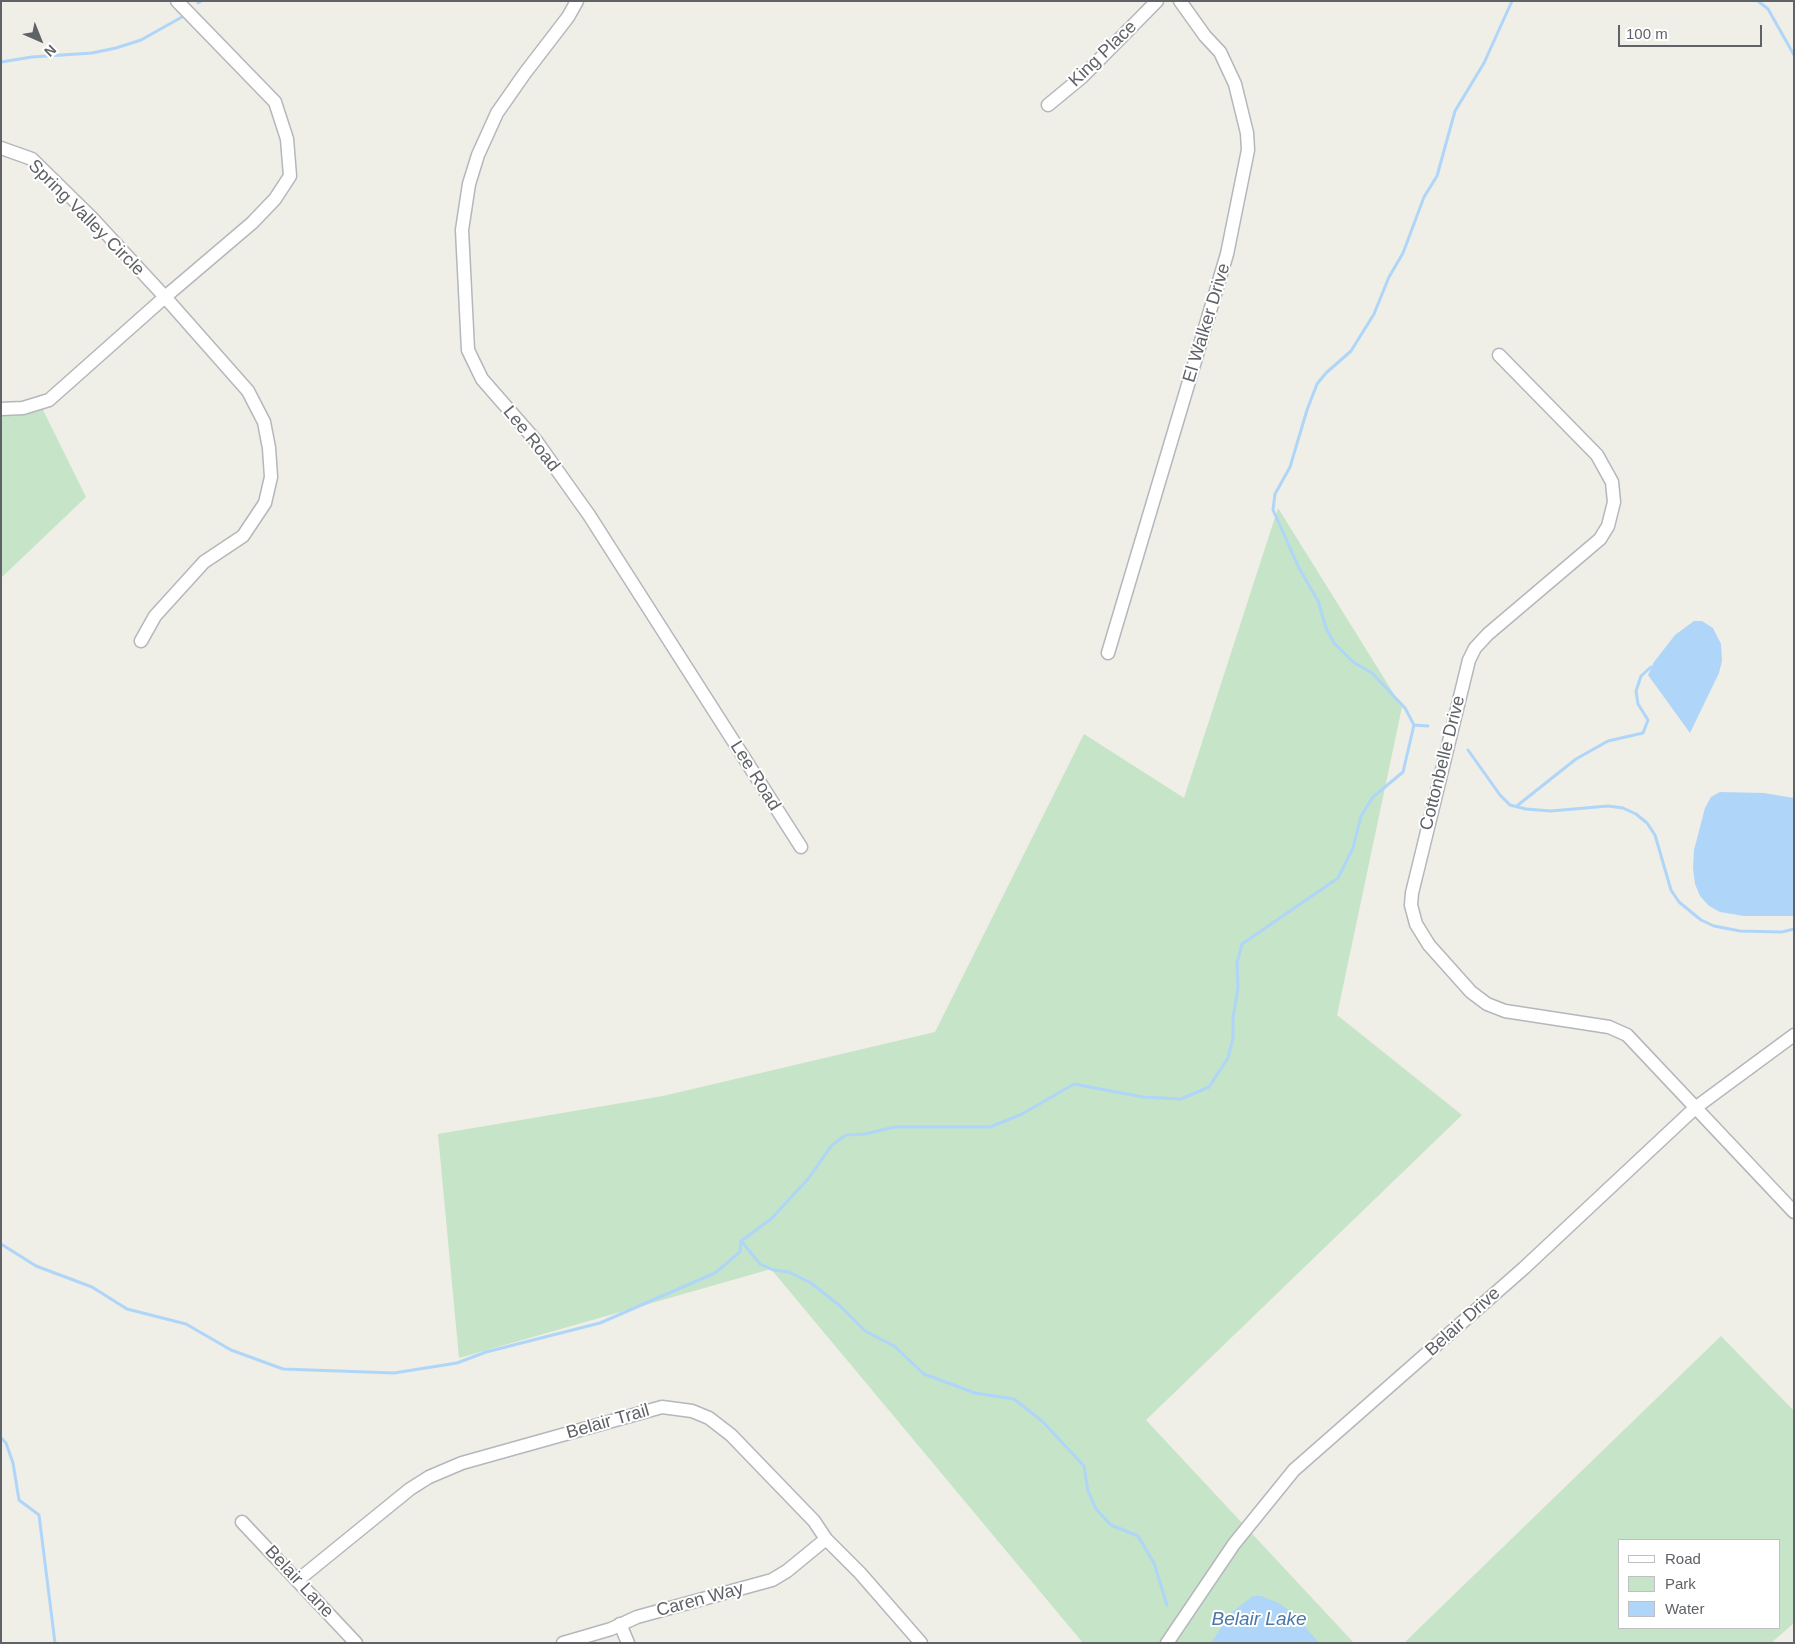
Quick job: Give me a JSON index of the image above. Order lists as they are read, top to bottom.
{
  "streets": {
    "street": [
      "King Place",
      "Spring Valley Circle",
      "El Walker Drive",
      "Lee Road",
      "Cottonbelle Drive",
      "Belair Drive",
      "Belair Trail",
      "Belair Lane",
      "Caren Way"
    ]
  },
  "crossings": [
    ["Cottonbelle Drive", "Belair Drive"],
    ["Belair Trail", "Belair Lane"],
    ["Belair Trail", "Caren Way"]
  ],
  "water": ["Belair Lake"],
  "legend": ["Road", "Park", "Water"],
  "scale_bar": "100 m",
  "north": "bottom right"
}
